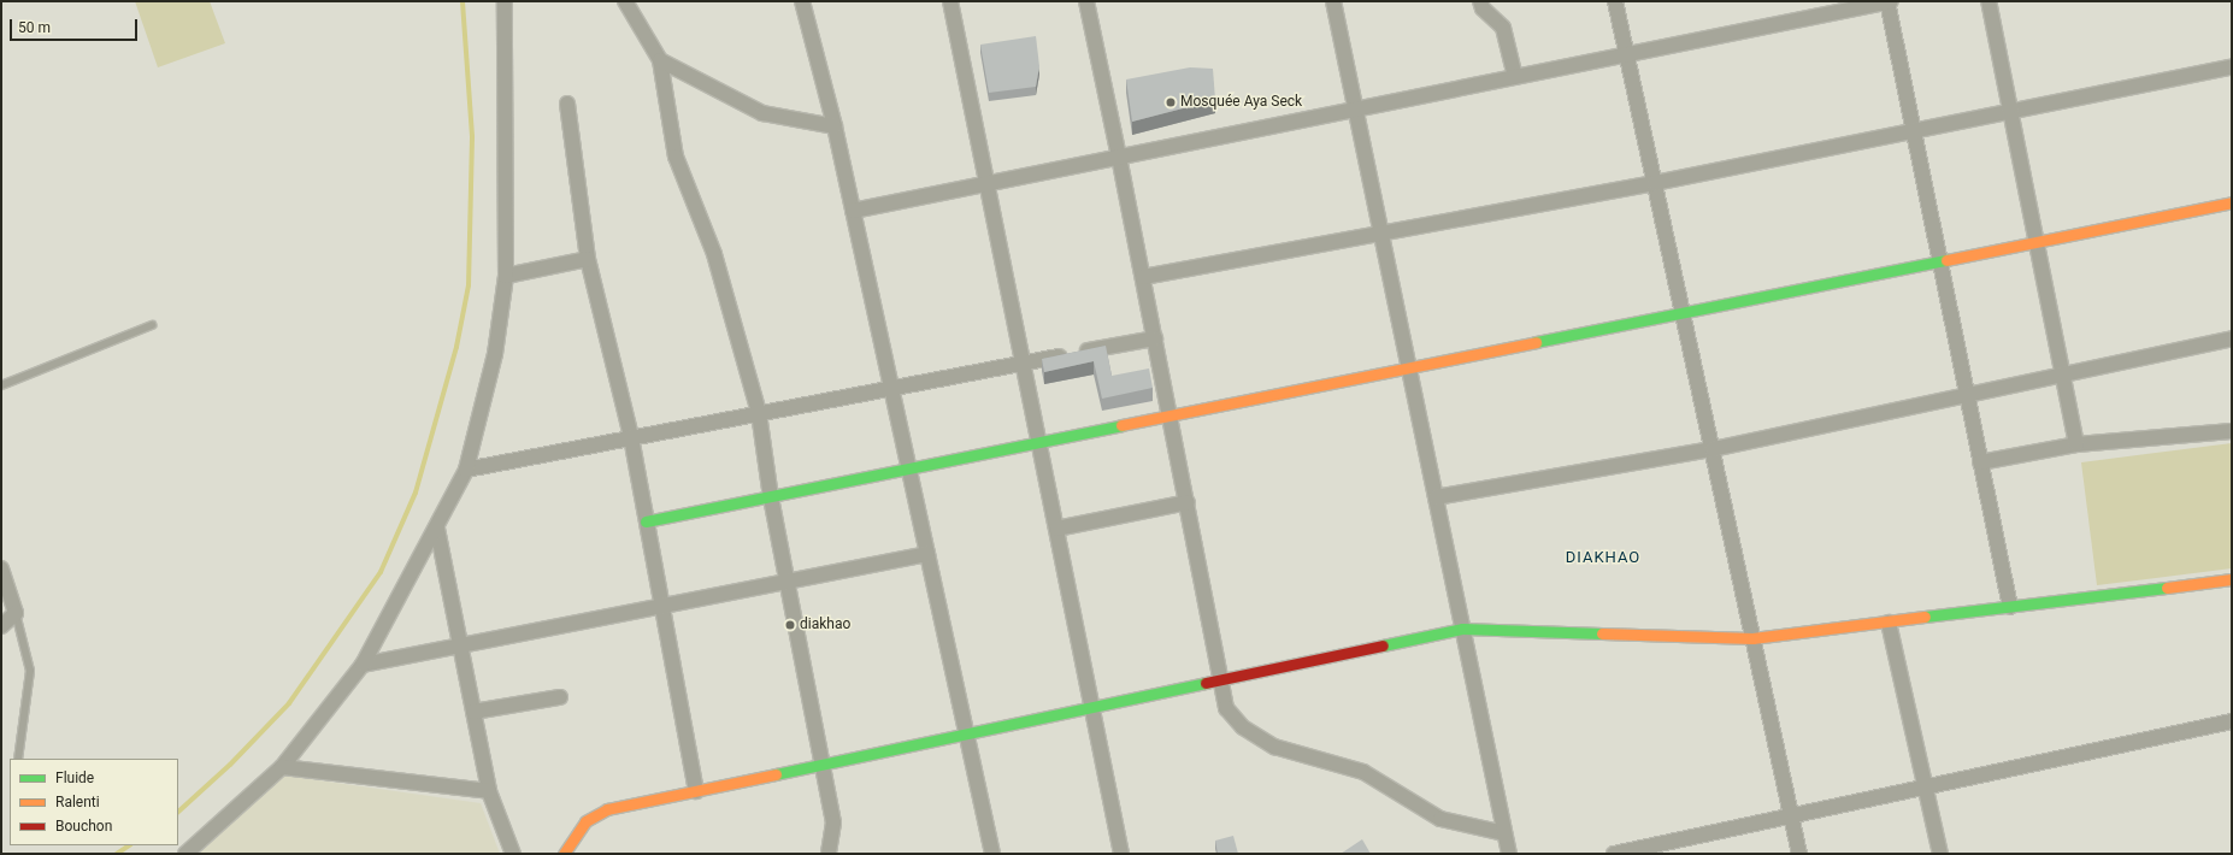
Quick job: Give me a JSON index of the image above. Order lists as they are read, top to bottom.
{
  "districts": ["DIAKHAO"],
  "places": ["Mosquée Aya Seck", "diakhao"],
  "legend": ["Fluide", "Ralenti", "Bouchon"],
  "scale_bar": "50 m"
}
